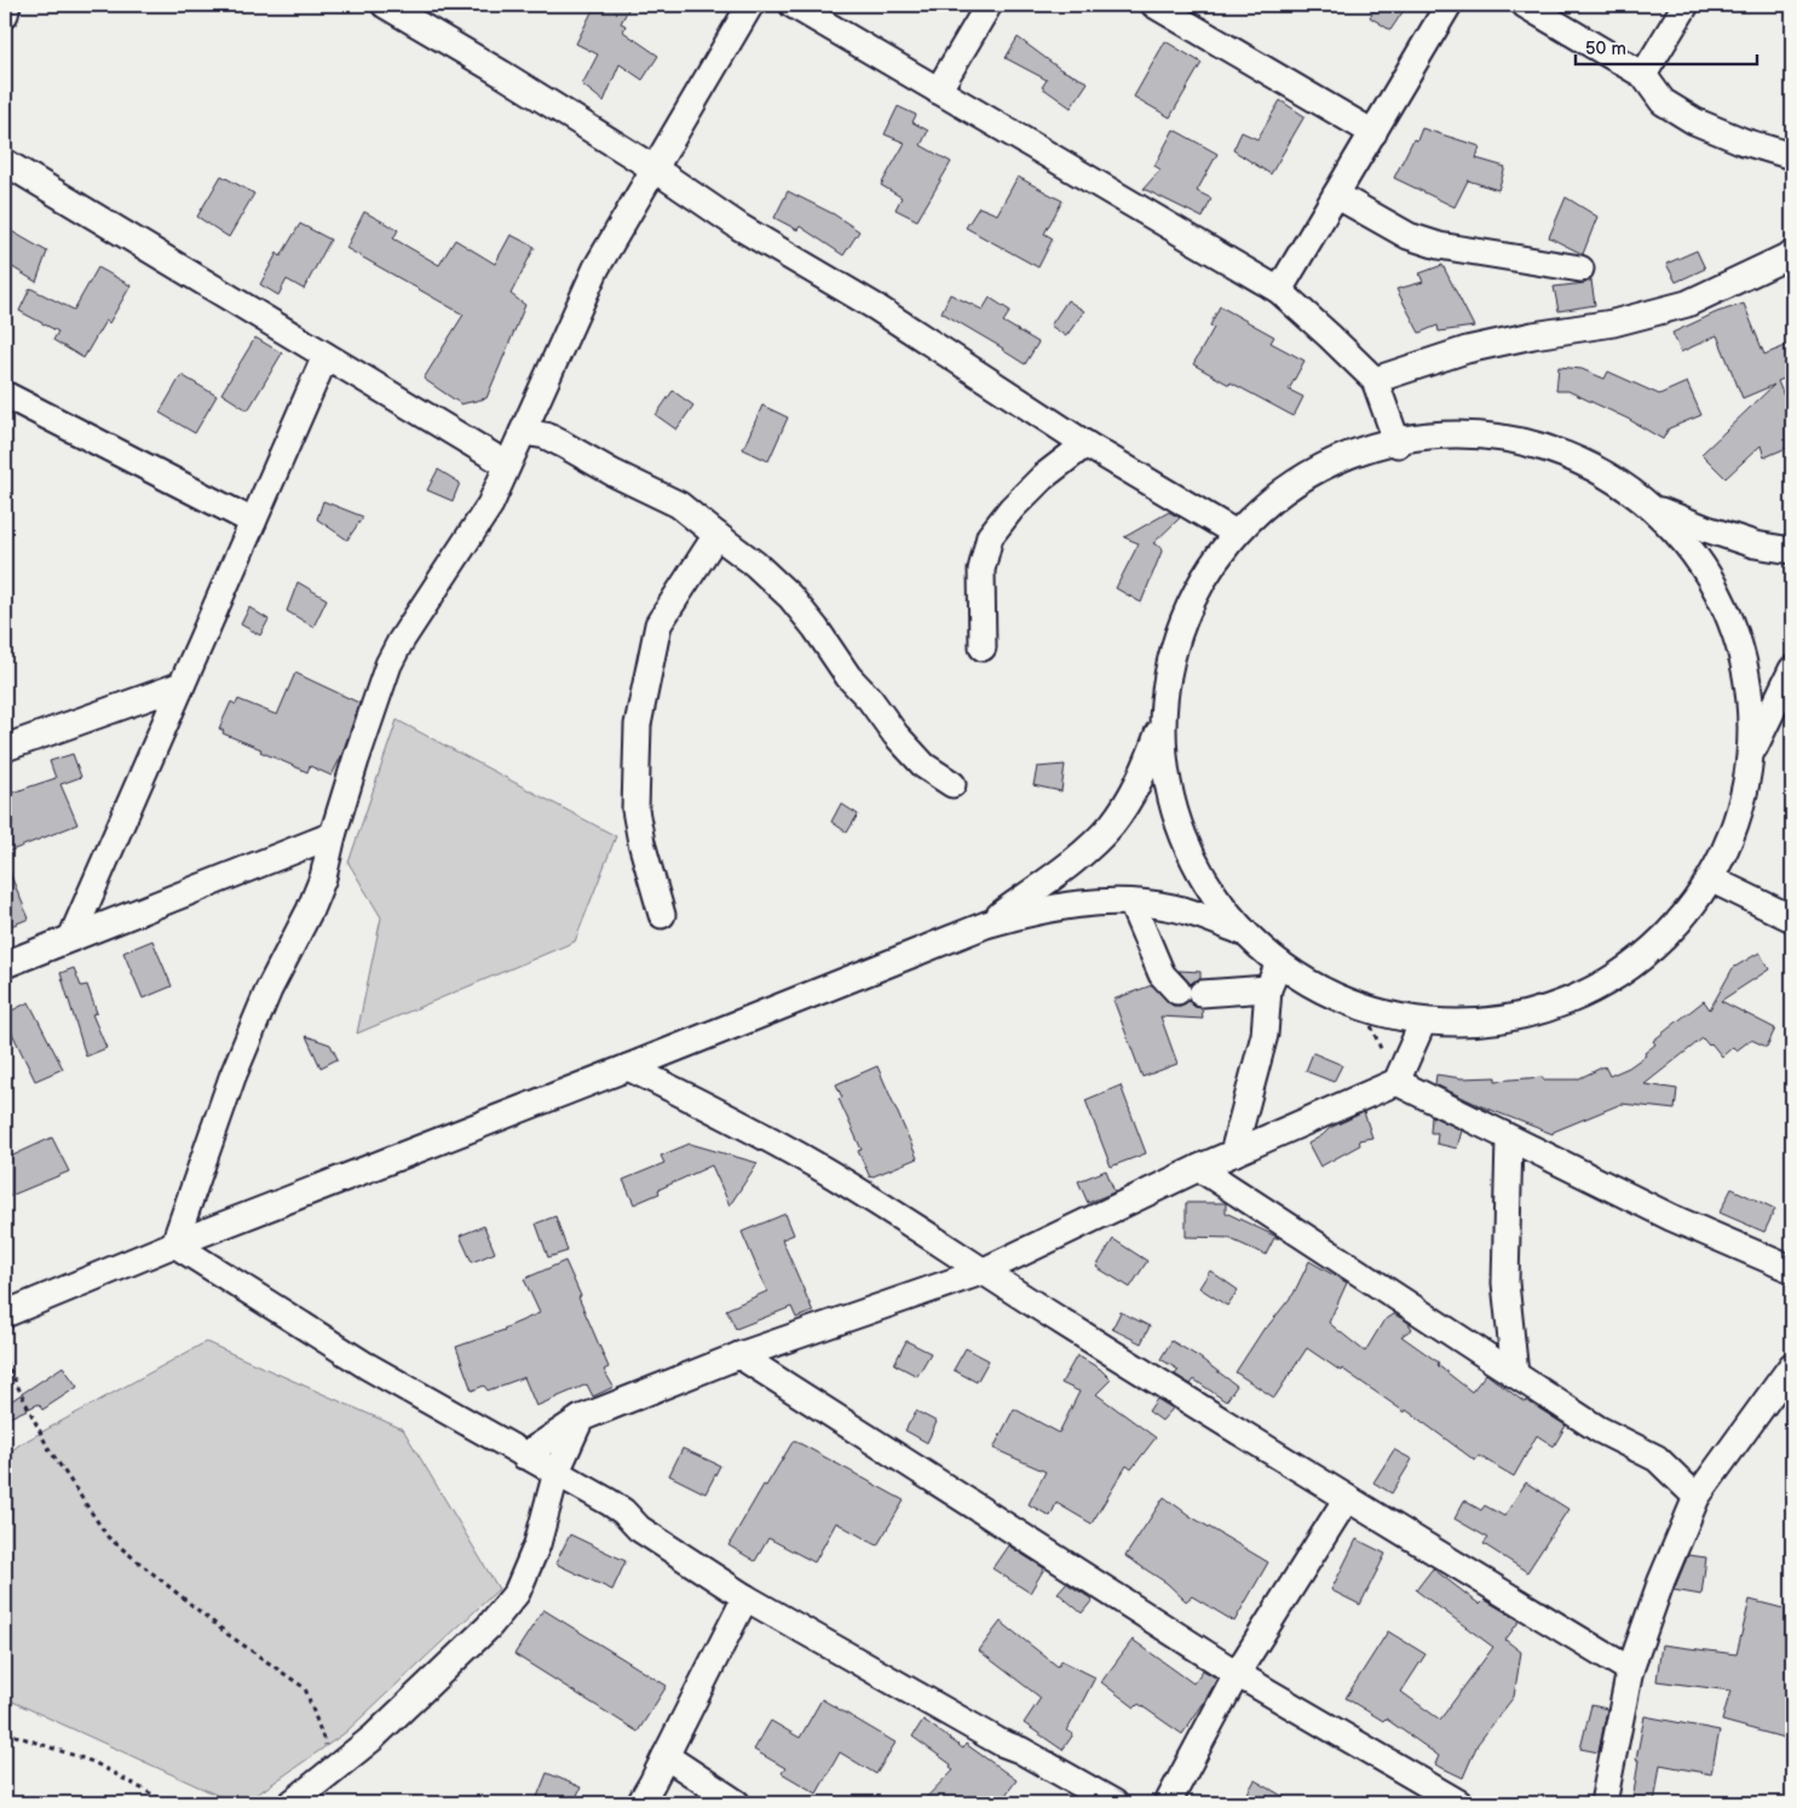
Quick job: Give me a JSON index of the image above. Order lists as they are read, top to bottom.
{
  "scale_bar": "50 m"
}
